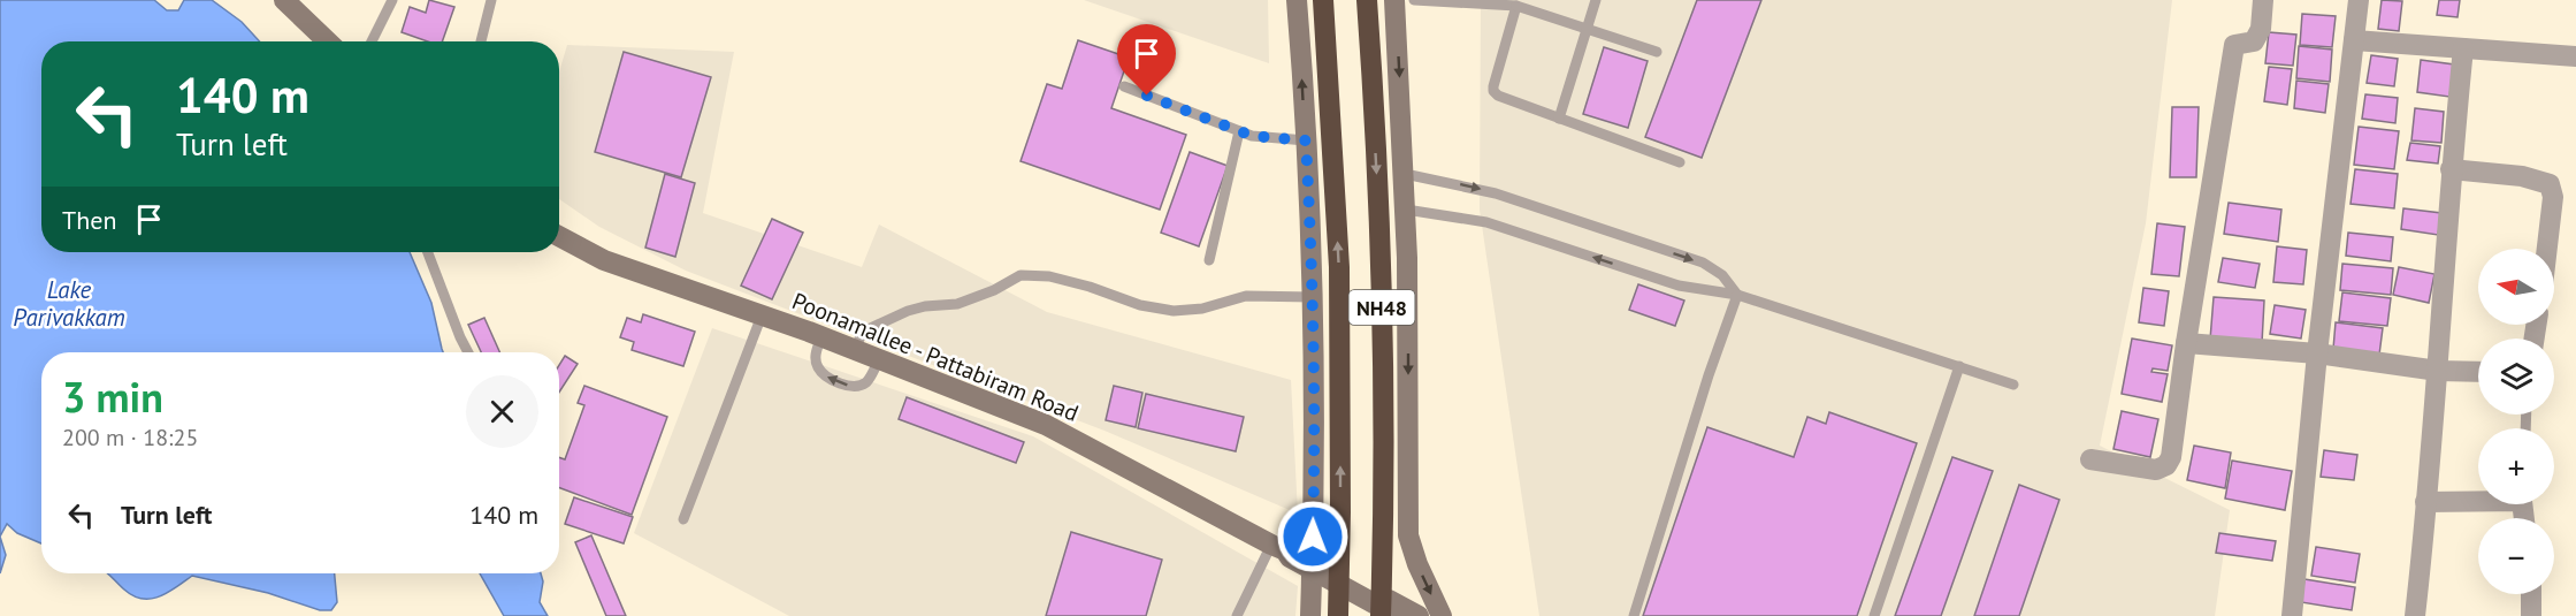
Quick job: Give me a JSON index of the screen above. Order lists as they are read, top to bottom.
{
  "streets": {
    "highway": ["NH48"],
    "street": ["Poonamallee - Pattabiram Road"]
  },
  "water": ["Lake Parivakkam"],
  "north": "left",
  "page": {
    "turn": ["140 m", "Turn left"],
    "then": "Then",
    "map_buttons": ["+", "−"],
    "heading": ["3 min", "200 m · 18:25"],
    "list": [
      {
        "name": "Turn left",
        "value": "140 m"
      }
    ]
  }
}
